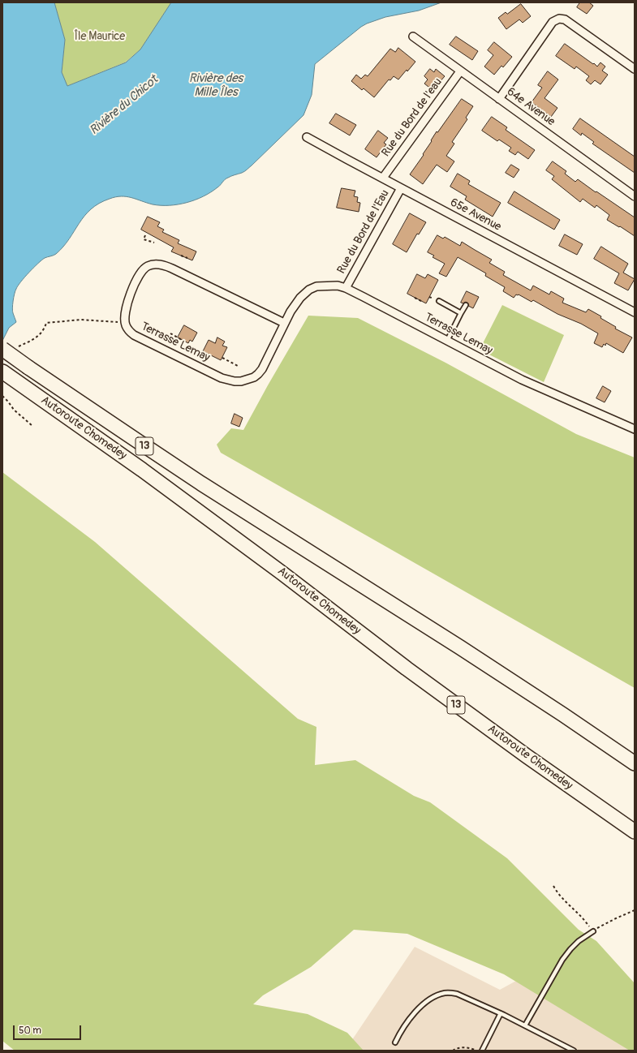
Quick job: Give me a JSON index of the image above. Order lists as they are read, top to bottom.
{
  "streets": {
    "highway": ["Autoroute Chomedey", "13"],
    "street": [
      "64e Avenue",
      "Rue du Bord de l'eau",
      "65e Avenue",
      "Rue du Bord de l'Eau",
      "Terrasse Lemay"
    ]
  },
  "crossings": [
    ["64e Avenue", "Rue du Bord de l'eau"],
    ["Rue du Bord de l'eau", "65e Avenue"],
    ["65e Avenue", "Rue du Bord de l'Eau"],
    ["Rue du Bord de l'Eau", "Terrasse Lemay"]
  ],
  "water": ["Rivière des Mille Îles", "Rivière du Chicot"],
  "parks": ["Île Maurice"],
  "scale_bar": "50 m"
}
